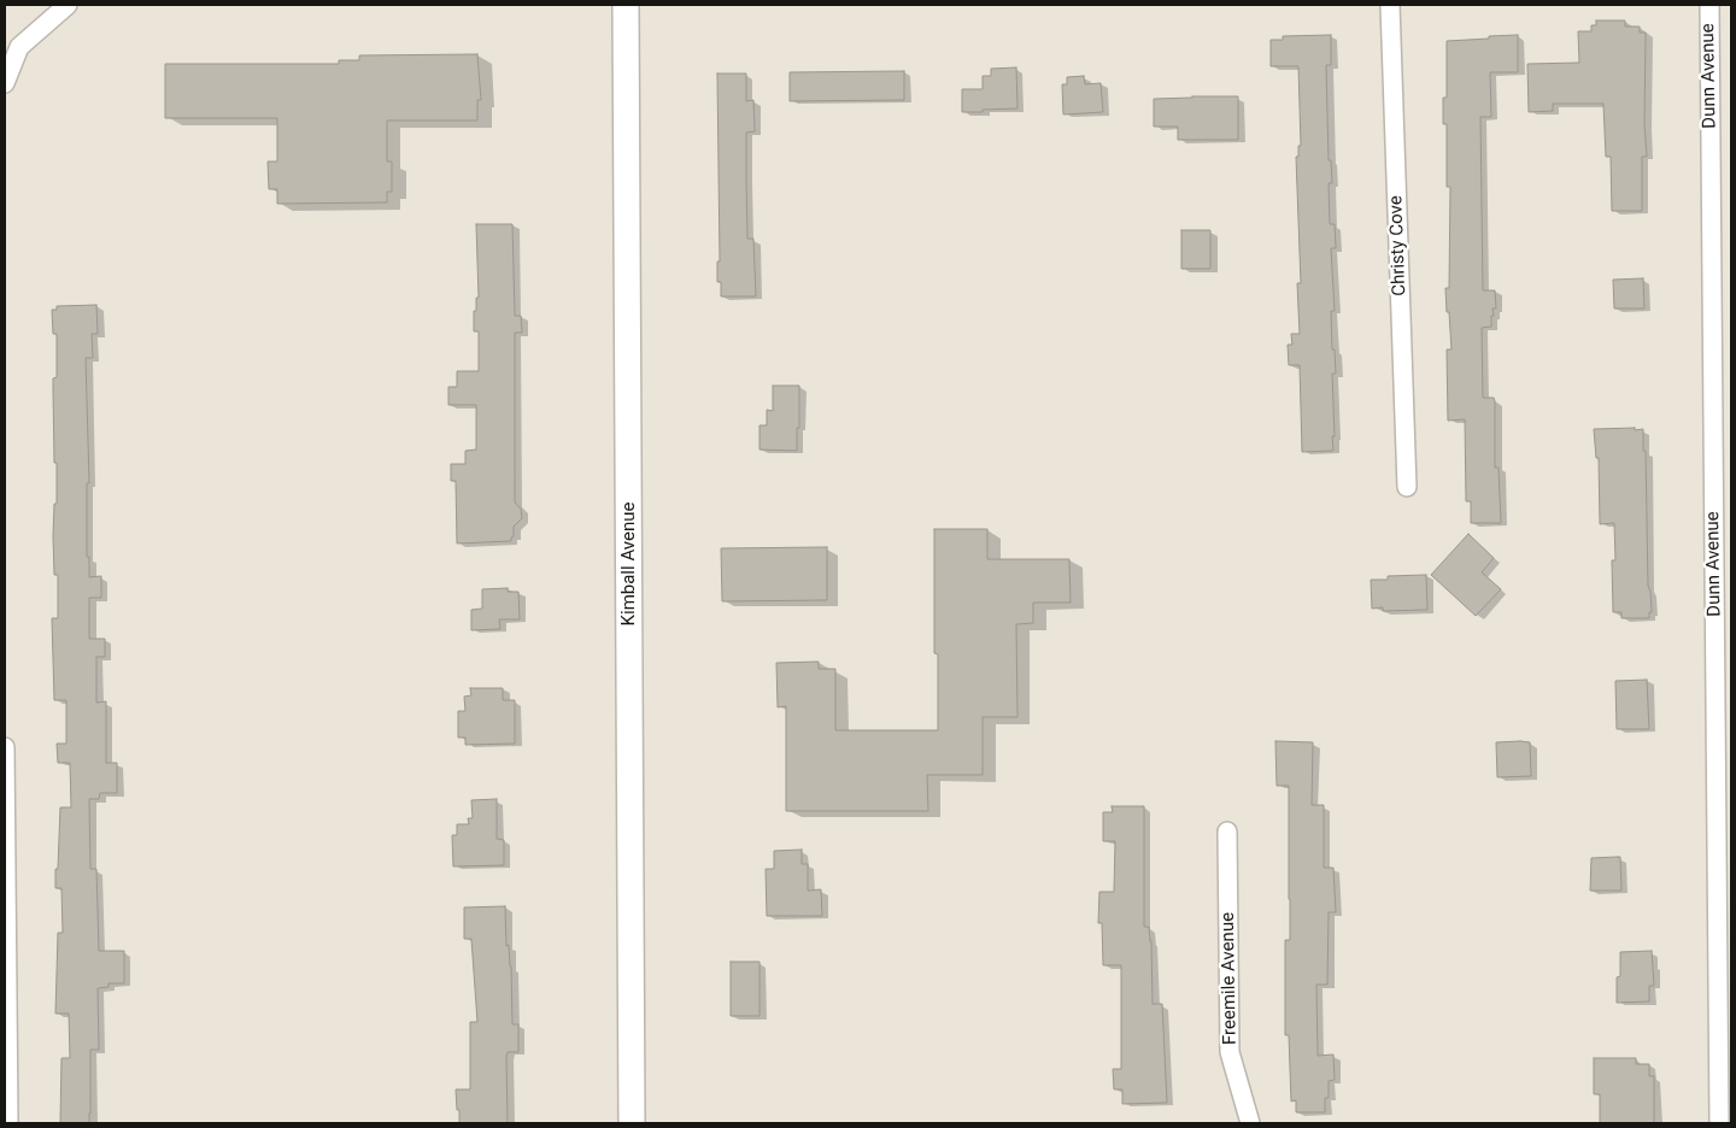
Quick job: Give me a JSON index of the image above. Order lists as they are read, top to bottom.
{
  "streets": {
    "main road": ["Kimball Avenue"],
    "street": ["Dunn Avenue", "Christy Cove", "Freemile Avenue"]
  }
}
